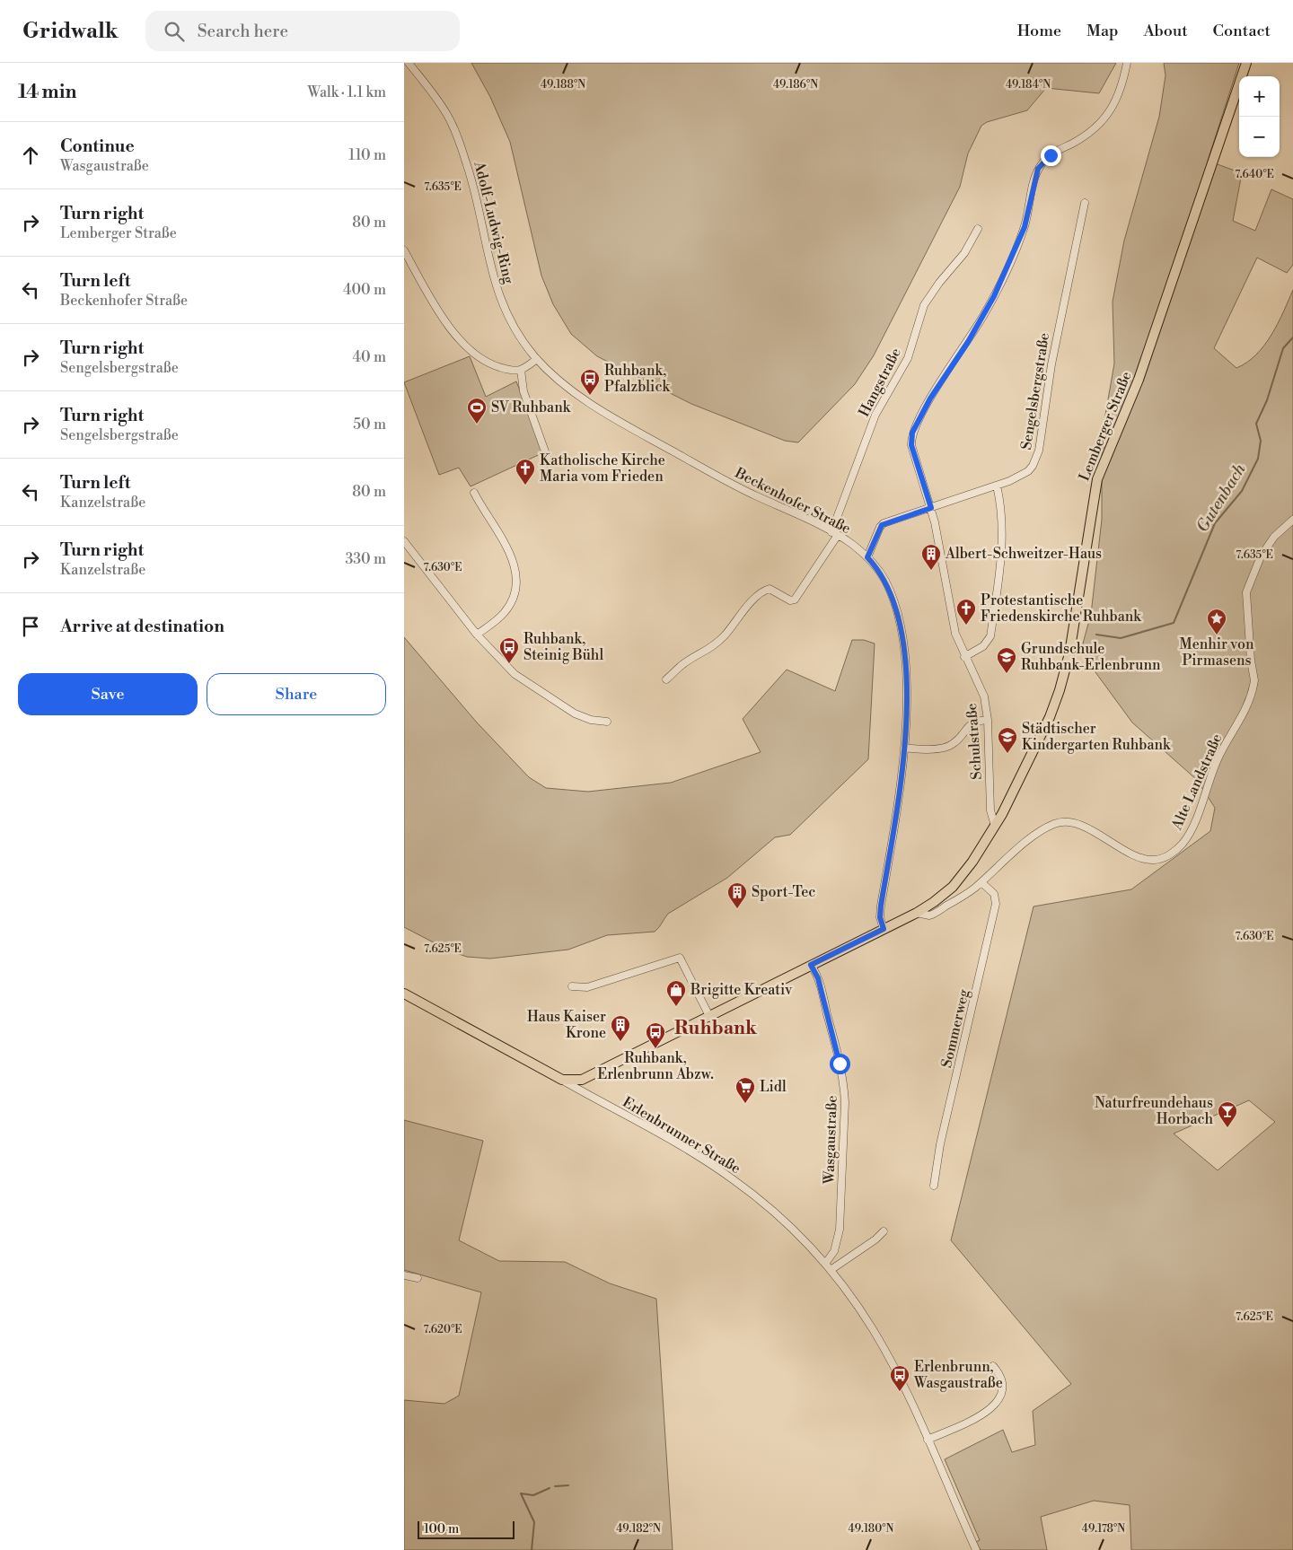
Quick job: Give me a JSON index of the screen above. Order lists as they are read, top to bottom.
{
  "streets": {
    "main road": ["Lemberger Straße"],
    "street": [
      "Adolf-Ludwig-Ring",
      "Hangstraße",
      "Sengelsbergstraße",
      "Beckenhofer Straße",
      "Schulstraße",
      "Alte Landstraße",
      "Sommerweg",
      "Erlenbrunner Straße",
      "Wasgaustraße"
    ]
  },
  "crossings": [
    ["Adolf-Ludwig-Ring", "Beckenhofer Straße"],
    ["Hangstraße", "Beckenhofer Straße"],
    ["Sengelsbergstraße", "Beckenhofer Straße"],
    ["Sengelsbergstraße", "Schulstraße"],
    ["Lemberger Straße", "Beckenhofer Straße"],
    ["Lemberger Straße", "Schulstraße"],
    ["Lemberger Straße", "Alte Landstraße"],
    ["Lemberger Straße", "Erlenbrunner Straße"],
    ["Lemberger Straße", "Wasgaustraße"],
    ["Alte Landstraße", "Sommerweg"],
    ["Erlenbrunner Straße", "Wasgaustraße"]
  ],
  "districts": ["Ruhbank"],
  "water": ["Gutenbach"],
  "places": {
    "bus stop": [
      "Ruhbank, Pfalzblick",
      "Ruhbank, Steinig Bühl",
      "Ruhbank, Erlenbrunn Abzw.",
      "Erlenbrunn, Wasgaustraße"
    ],
    "sports": ["SV Ruhbank"],
    "church": ["Katholische Kirche Maria vom Frieden", "Protestantische Friedenskirche Ruhbank"],
    "building": ["Albert-Schweitzer-Haus", "Sport-Tec", "Haus Kaiser Krone"],
    "place": ["Menhir von Pirmasens"],
    "school or university": ["Grundschule Ruhbank-Erlenbrunn", "Städtischer Kindergarten Ruhbank"],
    "shop": ["Brigitte Kreativ"],
    "supermarket": ["Lidl"],
    "bar": ["Naturfreundehaus Horbach"]
  },
  "scale_bar": "100 m",
  "page": {
    "header": "Gridwalk",
    "search": "Search here",
    "nav": [
      "Home",
      "Map",
      "About",
      "Contact"
    ],
    "heading": ["14 min", "Walk · 1.1 km"],
    "map_buttons": ["+", "−"],
    "list": [
      ["Continue", "Wasgaustraße", "110 m"],
      ["Turn right", "Lemberger Straße", "80 m"],
      ["Turn left", "Beckenhofer Straße", "400 m"],
      ["Turn right", "Sengelsbergstraße", "40 m"],
      ["Turn right", "Sengelsbergstraße", "50 m"],
      ["Turn left", "Kanzelstraße", "80 m"],
      ["Turn right", "Kanzelstraße", "330 m"],
      "Arrive at destination"
    ],
    "buttons": ["Save", "Share"],
    "scale": "100 m"
  },
  "coordinates": [
    "49.188°N",
    "49.186°N",
    "49.184°N",
    "7.640°E",
    "7.635°E",
    "7.630°E",
    "7.625°E",
    "7.620°E",
    "49.182°N",
    "49.180°N",
    "49.178°N"
  ]
}
